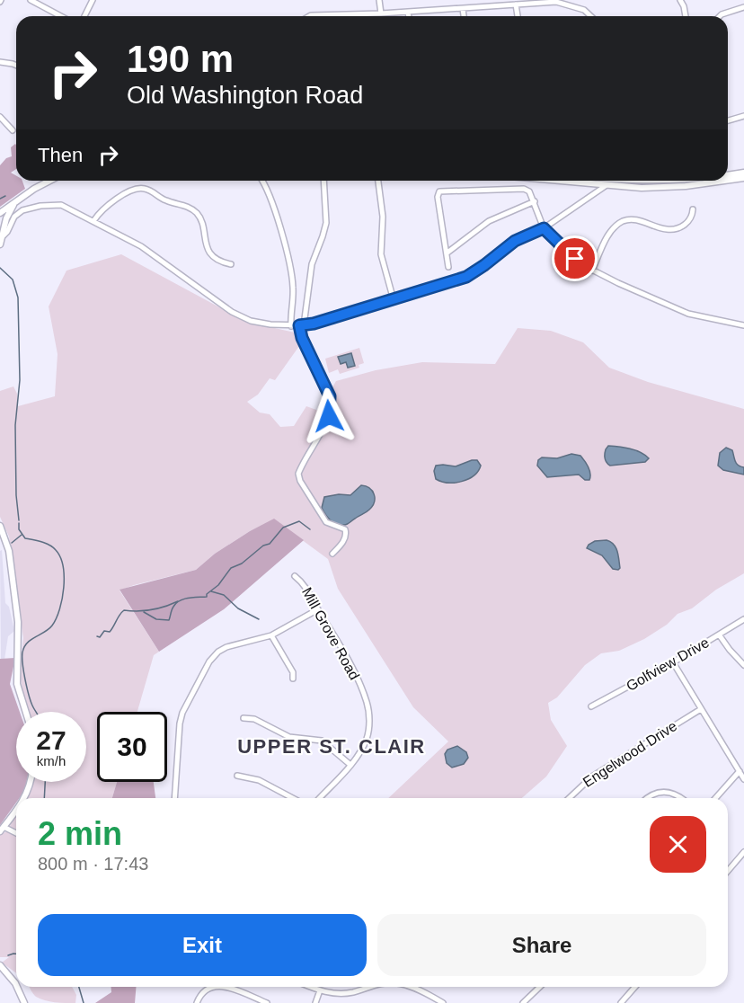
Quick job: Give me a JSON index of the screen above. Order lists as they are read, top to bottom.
{
  "streets": {
    "street": ["Mill Grove Road", "Golfview Drive", "Engelwood Drive"]
  },
  "districts": ["UPPER ST. CLAIR"],
  "page": {
    "turn": ["190 m", "Old Washington Road"],
    "then": "Then",
    "speed": "27 km/h",
    "limit": "30",
    "heading": ["2 min", "800 m · 17:43"],
    "buttons": ["Exit", "Share"]
  }
}
